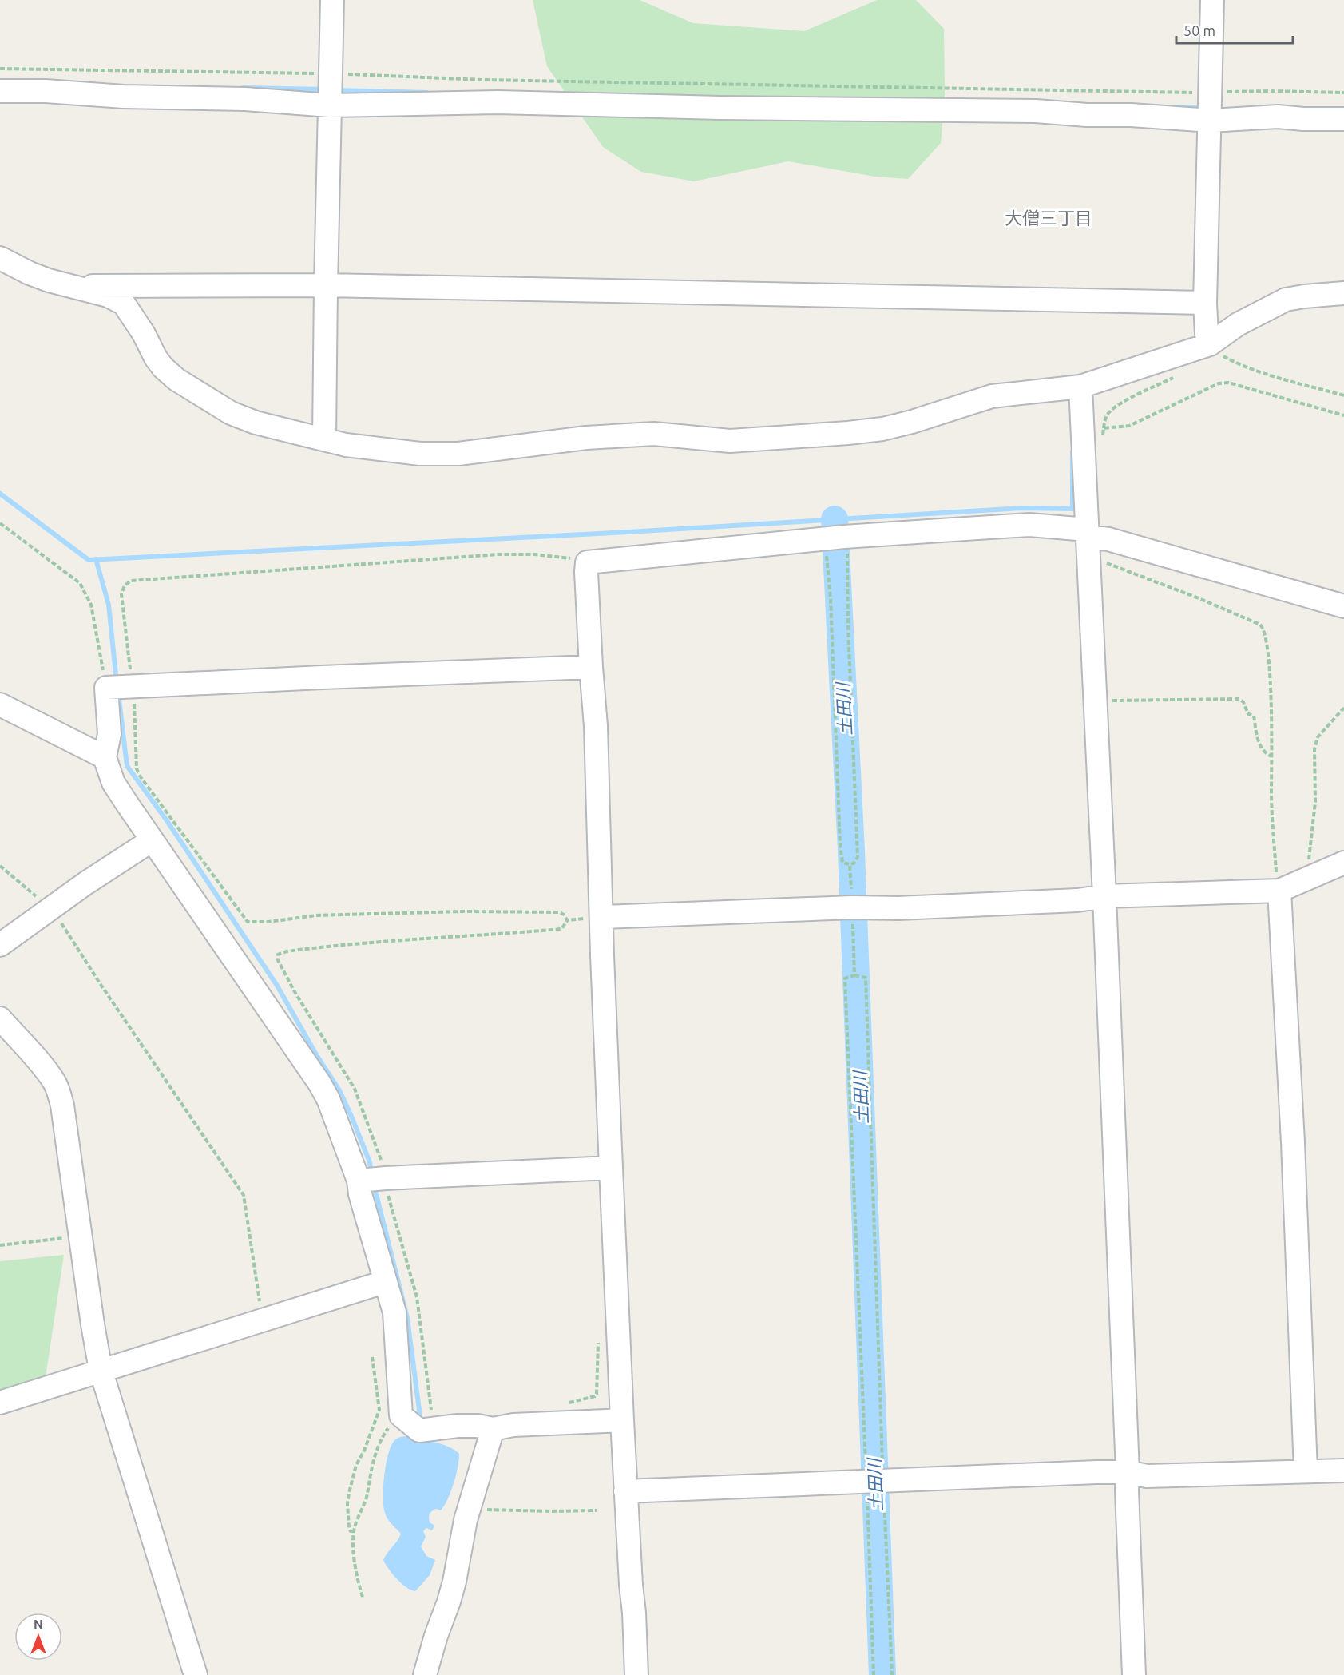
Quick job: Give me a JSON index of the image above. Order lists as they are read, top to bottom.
{
  "districts": ["大僧三丁目"],
  "water": ["土田川"],
  "scale_bar": "50 m",
  "north": "top"
}
